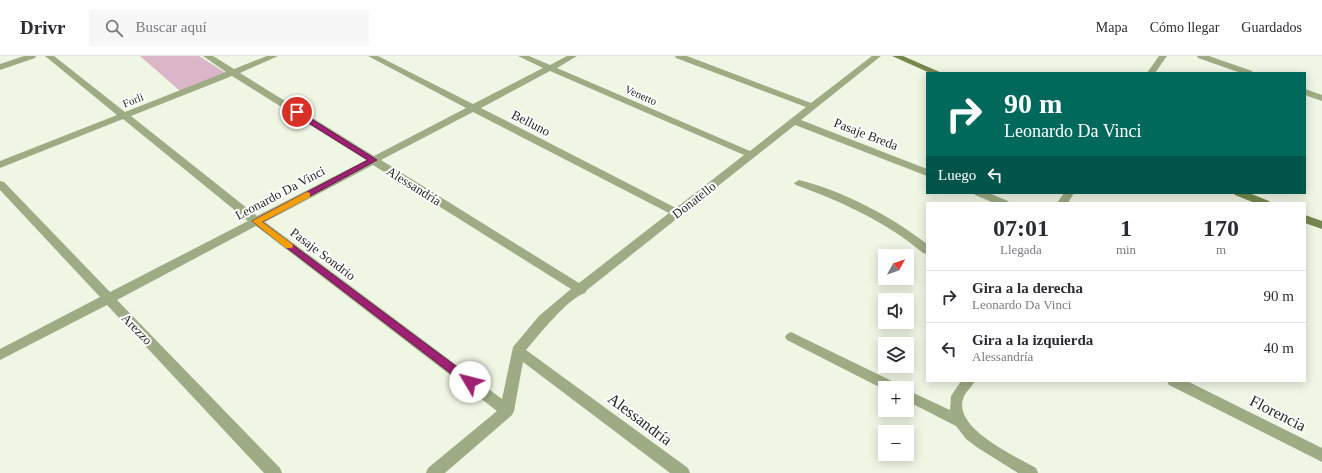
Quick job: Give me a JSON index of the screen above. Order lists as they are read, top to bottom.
{
  "streets": {
    "street": [
      "Venetto",
      "Forli",
      "Belluno",
      "Pasaje Breda",
      "Alessandría",
      "Leonardo Da Vinci",
      "Donatello",
      "Pasaje Sondrio",
      "Arezzo",
      "Florencia"
    ]
  },
  "crossings": [
    ["Venetto", "Leonardo Da Vinci"],
    ["Venetto", "Donatello"],
    ["Forli", "Alessandría"],
    ["Forli", "Pasaje Sondrio"],
    ["Belluno", "Leonardo Da Vinci"],
    ["Belluno", "Donatello"],
    ["Pasaje Breda", "Donatello"],
    ["Alessandría", "Leonardo Da Vinci"],
    ["Alessandría", "Donatello"],
    ["Leonardo Da Vinci", "Pasaje Sondrio"],
    ["Leonardo Da Vinci", "Arezzo"]
  ],
  "north": "top right",
  "page": {
    "header": "Drivr",
    "search": "Buscar aquí",
    "nav": ["Mapa", "Cómo llegar", "Guardados"],
    "turn": ["90 m", "Leonardo Da Vinci"],
    "then": "Luego",
    "eta": [
      "07:01",
      "Llegada",
      "1",
      "min",
      "170",
      "m"
    ],
    "map_buttons": ["+", "−"],
    "list": [
      {
        "name": "Gira a la derecha",
        "note": "Leonardo Da Vinci",
        "value": "90 m"
      },
      {
        "name": "Gira a la izquierda",
        "note": "Alessandría",
        "value": "40 m"
      }
    ]
  }
}
